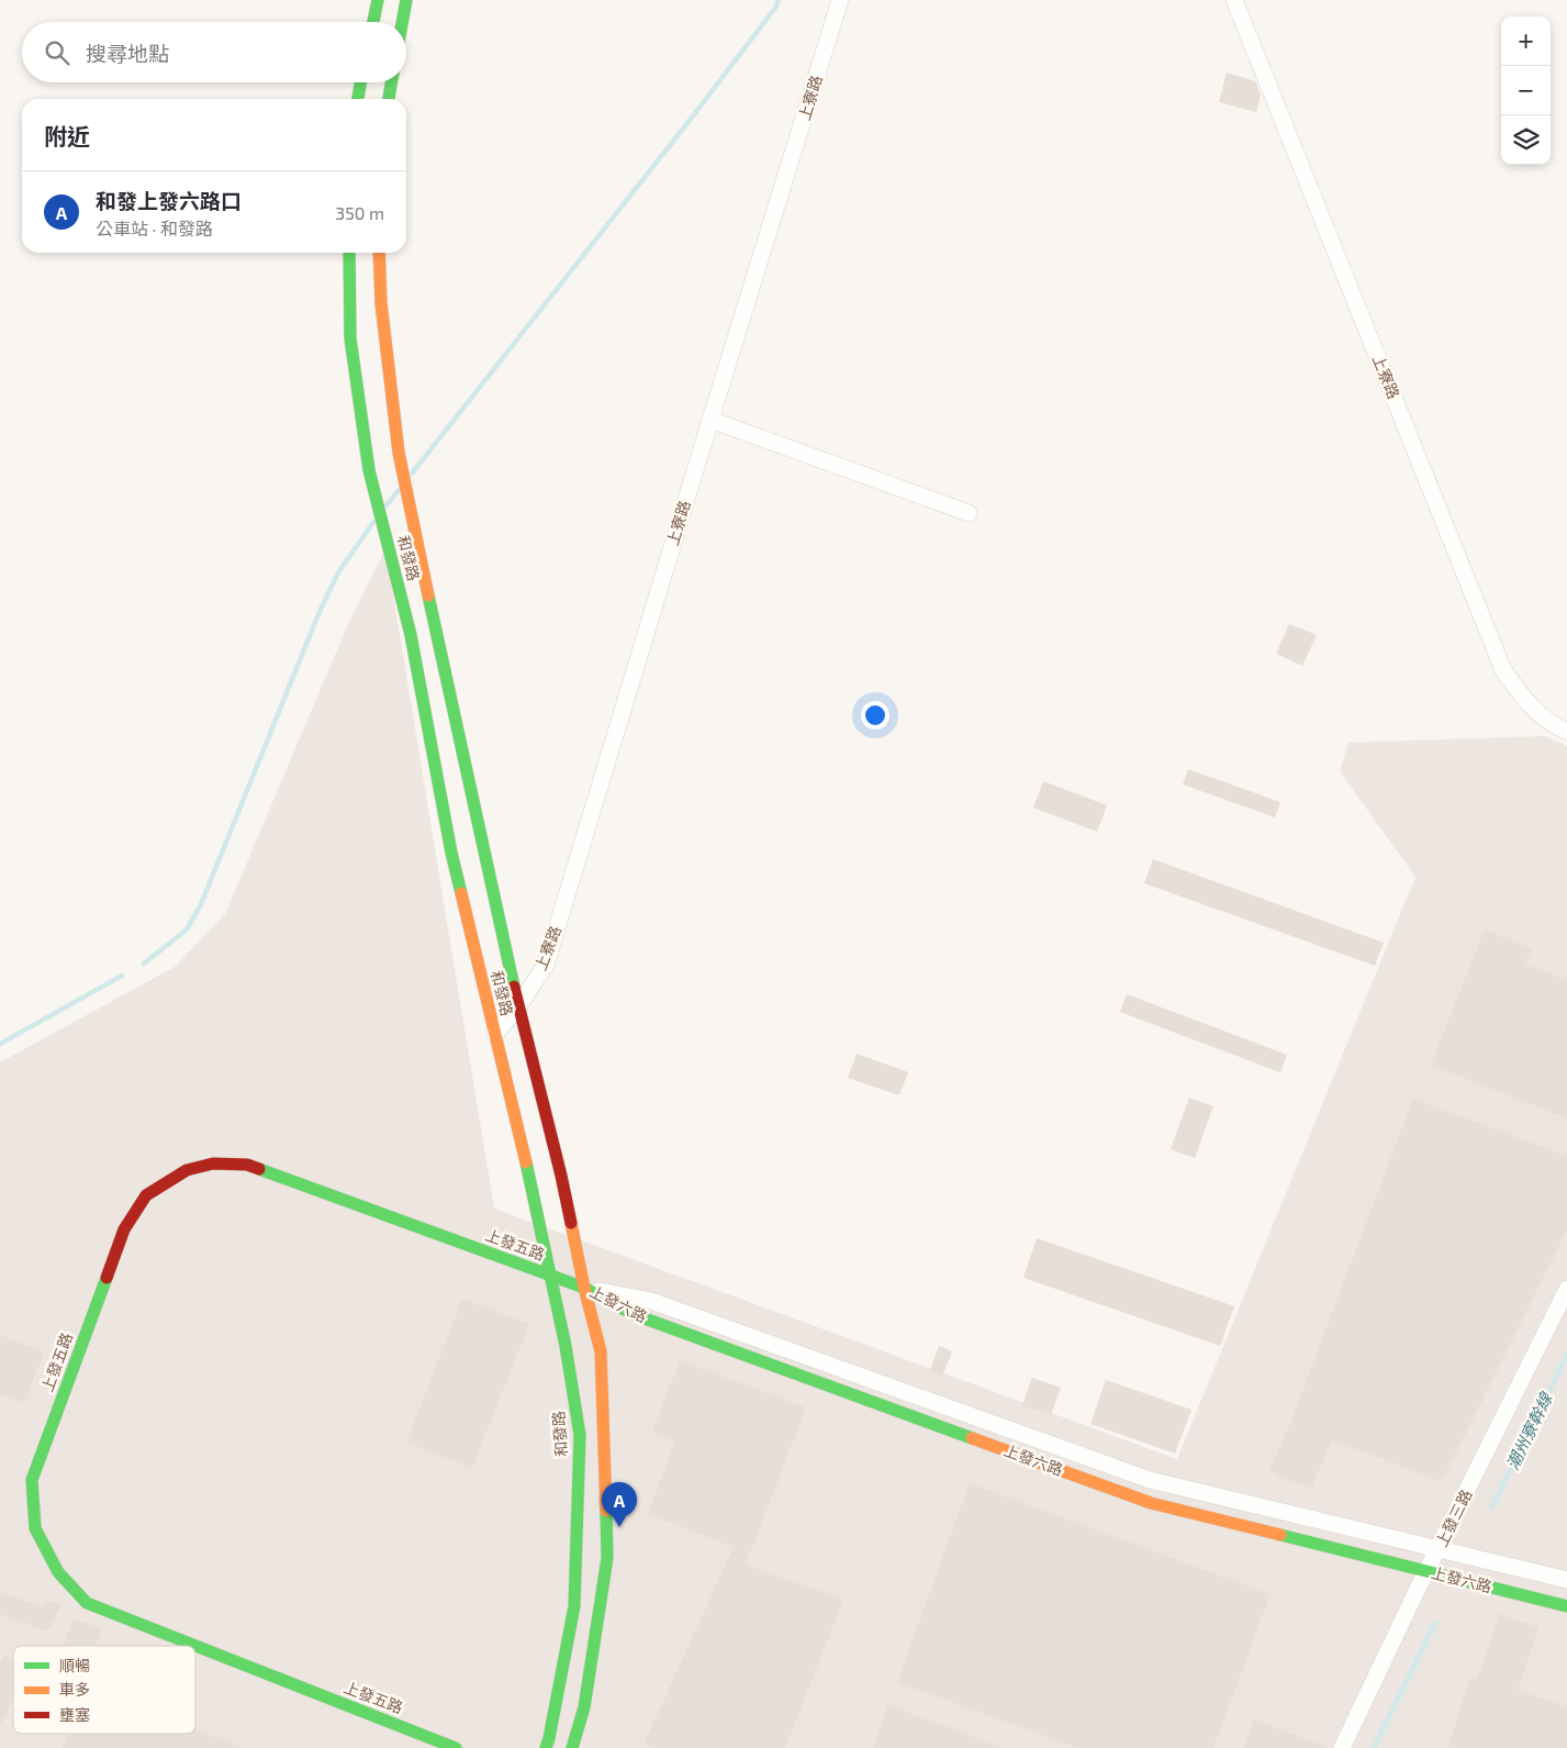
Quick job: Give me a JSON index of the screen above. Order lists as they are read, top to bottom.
{
  "streets": {
    "street": [
      "上寮路",
      "和發路",
      "上發五路",
      "上發六路",
      "上發三路"
    ]
  },
  "crossings": [
    ["上寮路", "和發路"],
    ["和發路", "上發五路"],
    ["和發路", "上發六路"],
    ["上發五路", "上發六路"],
    ["上發六路", "上發三路"]
  ],
  "water": ["潮州寮幹線"],
  "legend": ["順暢", "車多", "壅塞"],
  "page": {
    "map_buttons": ["+", "−"],
    "search": "搜尋地點",
    "heading": "附近",
    "list": [
      {
        "mark": "A",
        "name": "和發上發六路口",
        "note": "公車站 · 和發路",
        "value": "350 m"
      }
    ],
    "pins": "A"
  }
}
